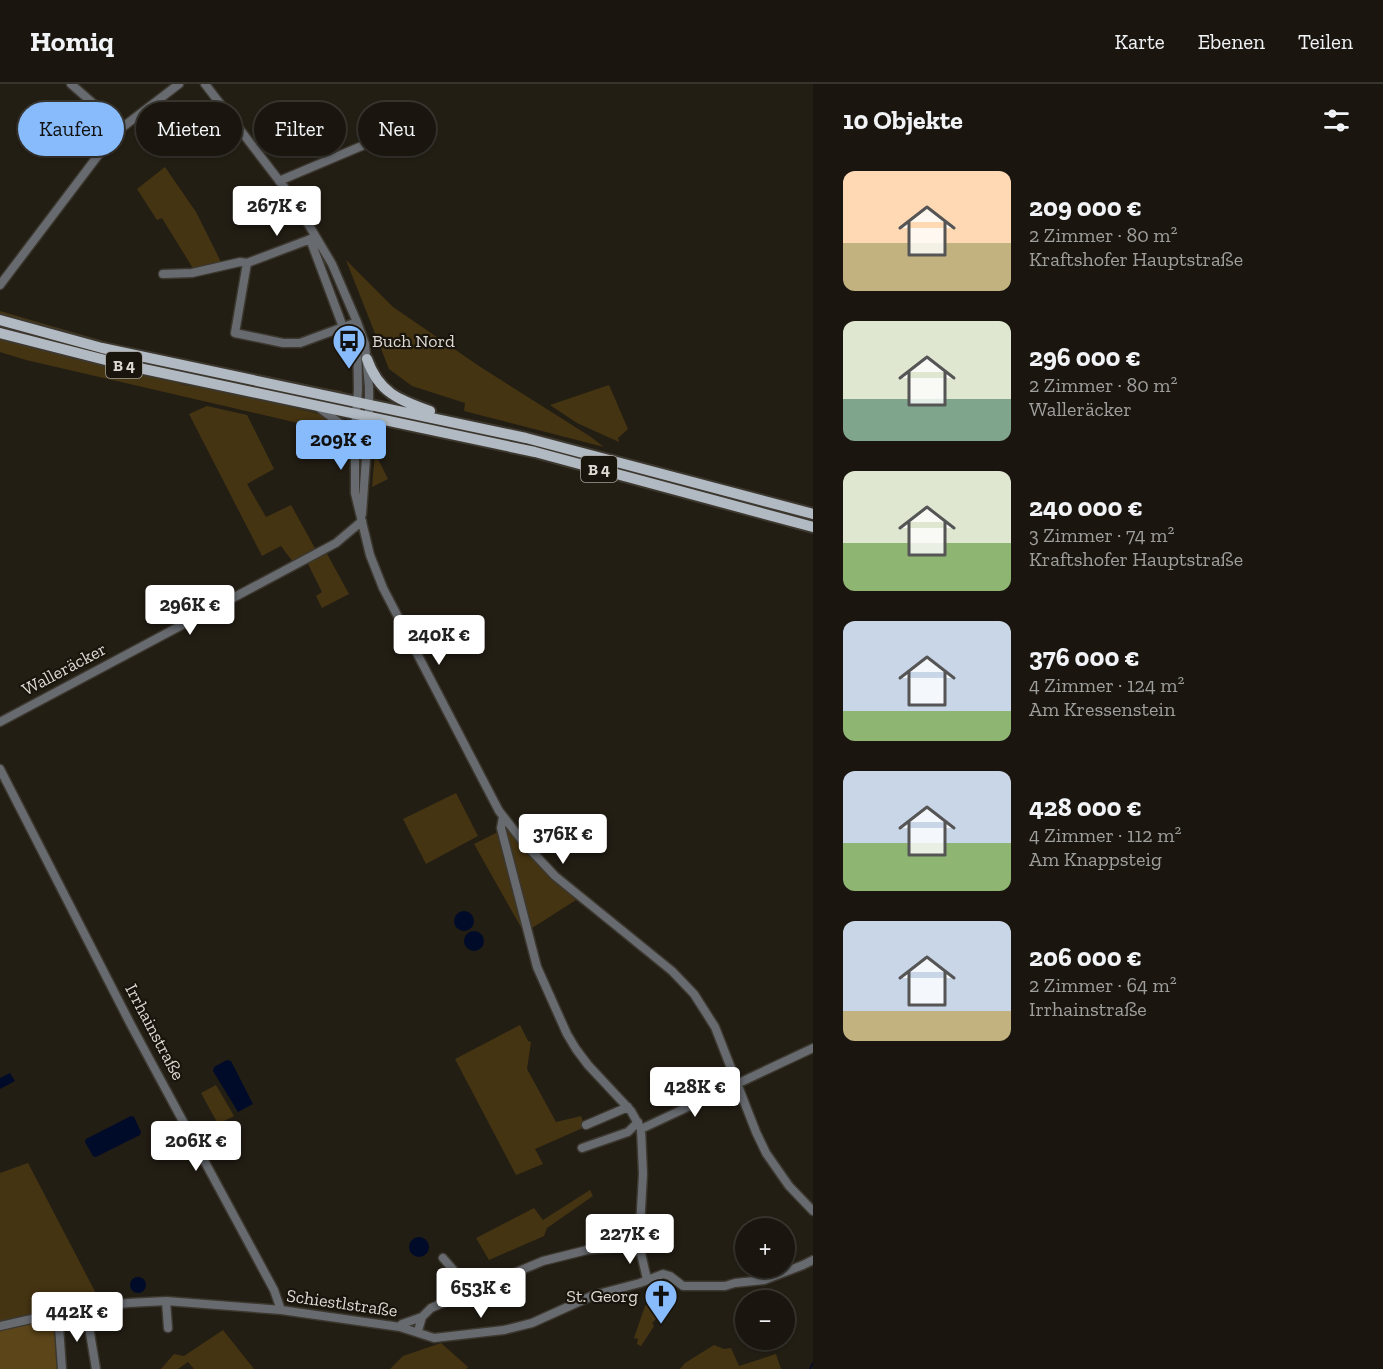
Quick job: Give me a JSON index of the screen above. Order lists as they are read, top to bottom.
{
  "streets": {
    "main road": ["B 4"],
    "street": ["Walleräcker", "Irrhainstraße", "Schiestlstraße"]
  },
  "crossings": [
    ["Irrhainstraße", "Schiestlstraße"]
  ],
  "places": {
    "bus stop": ["Buch Nord"],
    "church": ["St. Georg"]
  },
  "page": {
    "header": "Homiq",
    "nav": ["Karte", "Ebenen", "Teilen"],
    "heading": "10 Objekte",
    "chip": [
      "Kaufen",
      "Mieten",
      "Filter",
      "Neu"
    ],
    "list": [
      {
        "name": "209 000 €",
        "note": "2 Zimmer · 80 m² · Kraftshofer Hauptstraße"
      },
      {
        "name": "296 000 €",
        "note": "2 Zimmer · 80 m² · Walleräcker"
      },
      {
        "name": "240 000 €",
        "note": "3 Zimmer · 74 m² · Kraftshofer Hauptstraße"
      },
      {
        "name": "376 000 €",
        "note": "4 Zimmer · 124 m² · Am Kressenstein"
      },
      {
        "name": "428 000 €",
        "note": "4 Zimmer · 112 m² · Am Knappsteig"
      },
      {
        "name": "206 000 €",
        "note": "2 Zimmer · 64 m² · Irrhainstraße"
      }
    ],
    "price": [
      "267K €",
      "209K €",
      "296K €",
      "240K €",
      "376K €",
      "428K €",
      "206K €",
      "227K €",
      "653K €",
      "442K €"
    ],
    "map_buttons": ["+", "−"]
  }
}
